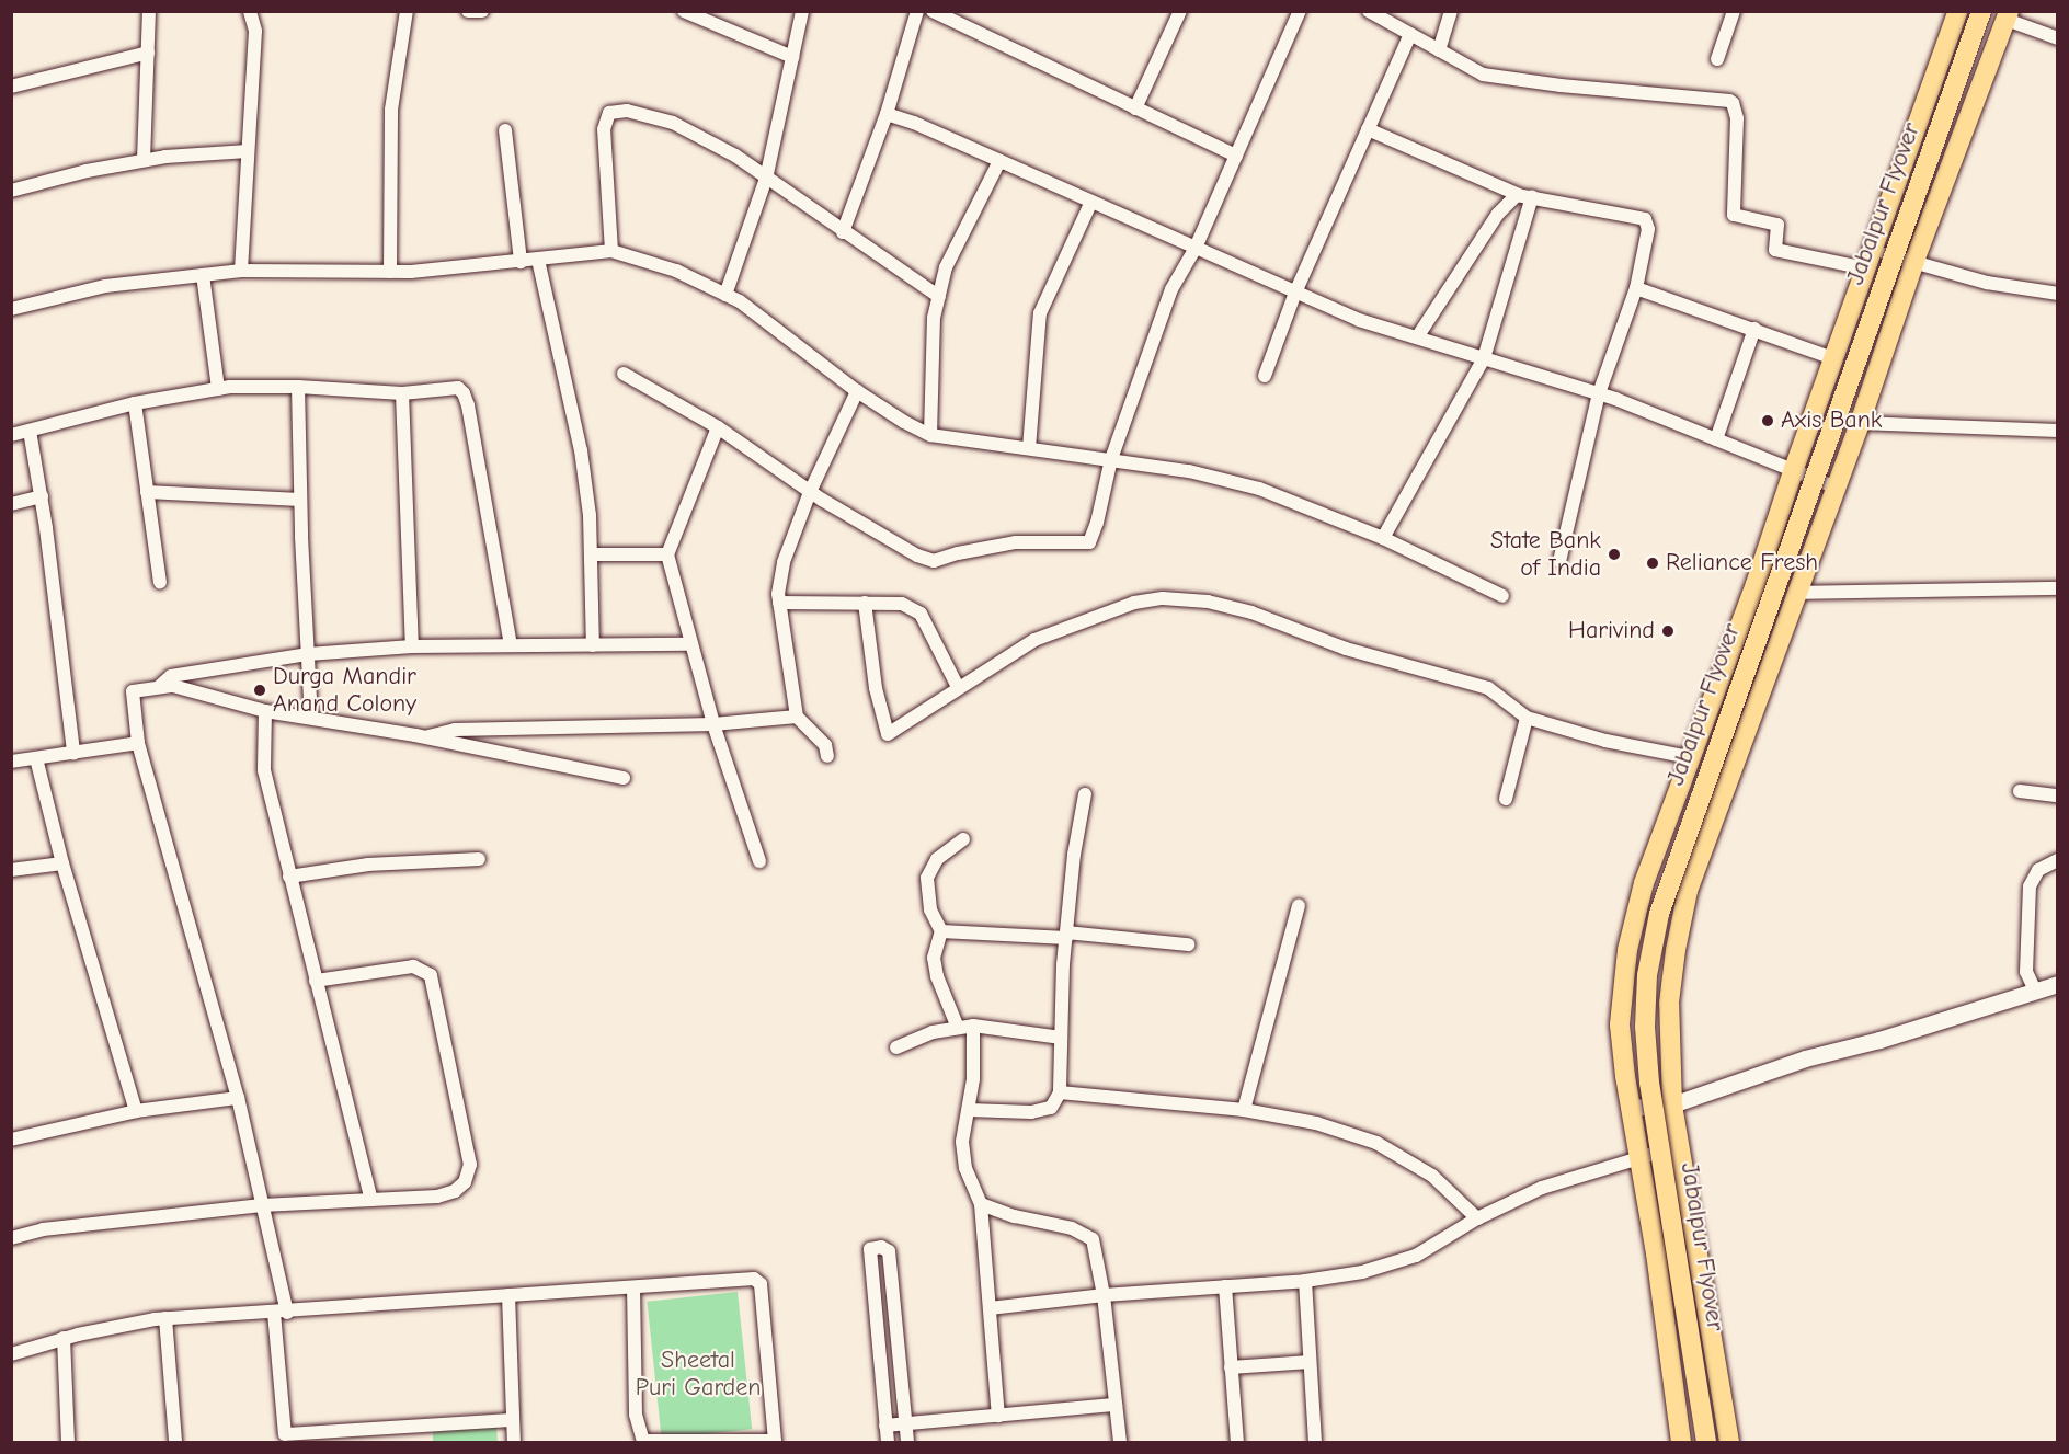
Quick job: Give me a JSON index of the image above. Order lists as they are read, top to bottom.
{
  "streets": {
    "main road": ["Jabalpur Flyover"]
  },
  "parks": ["Sheetal Puri Garden"],
  "places": [
    "Axis Bank",
    "State Bank of India",
    "Reliance Fresh",
    "Harivind",
    "Durga Mandir Anand Colony"
  ]
}
